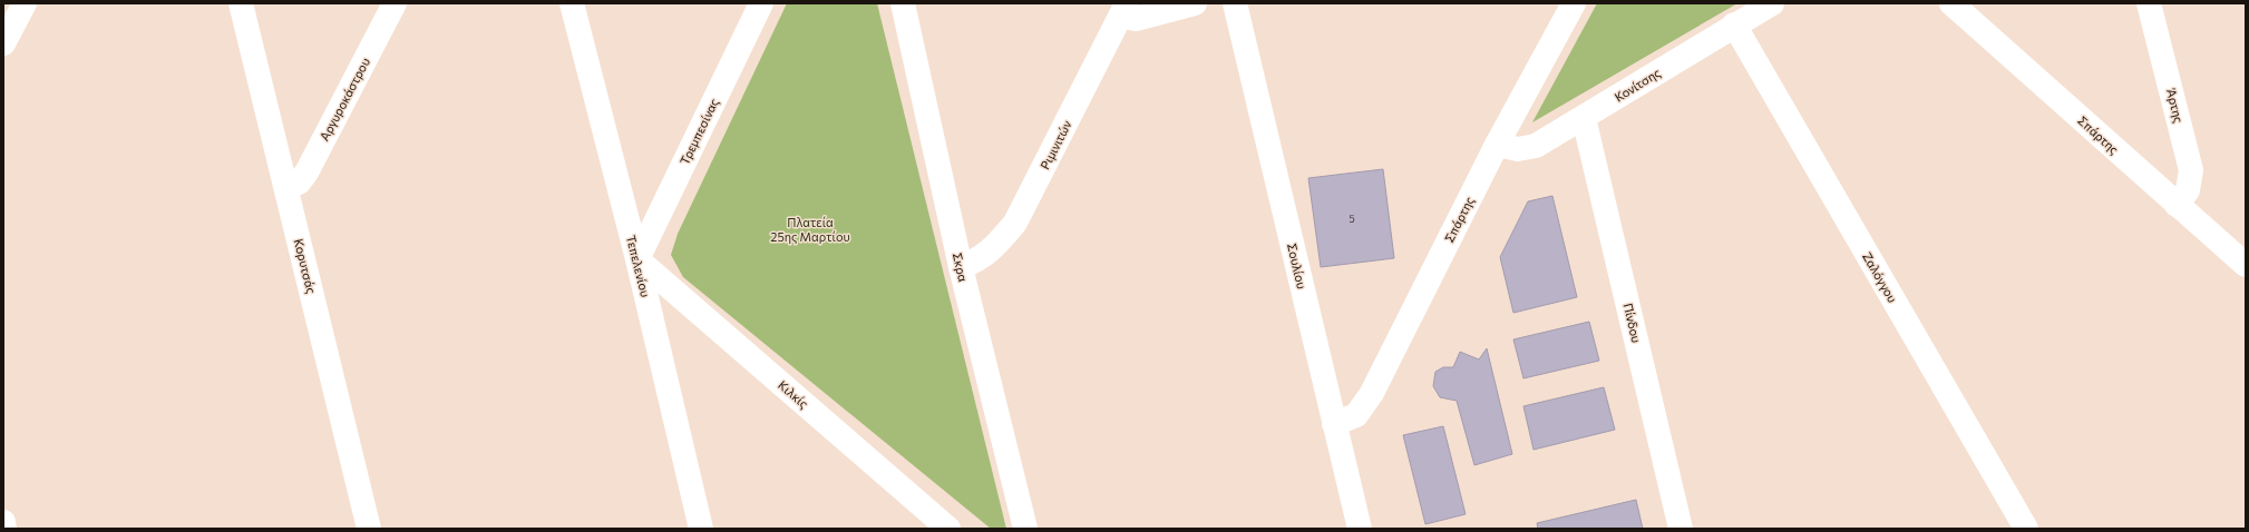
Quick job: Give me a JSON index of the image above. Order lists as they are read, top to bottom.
{
  "streets": {
    "street": [
      "Κονίτσης",
      "Αργυροκάστρου",
      "Άρτης",
      "Τρεμπεσίνας",
      "Σπάρτης",
      "Ριμινιτών",
      "Κορυτσάς",
      "Τεπελενίου",
      "Σουλίου",
      "Σκρα",
      "Ζαλόγγου",
      "Πίνδου",
      "Κιλκίς"
    ]
  },
  "crossings": [
    ["Κονίτσης", "Σπάρτης"],
    ["Κονίτσης", "Ζαλόγγου"],
    ["Κονίτσης", "Πίνδου"],
    ["Αργυροκάστρου", "Κορυτσάς"],
    ["Άρτης", "Σπάρτης"],
    ["Τρεμπεσίνας", "Τεπελενίου"],
    ["Τρεμπεσίνας", "Κιλκίς"],
    ["Σπάρτης", "Σουλίου"],
    ["Ριμινιτών", "Σκρα"],
    ["Τεπελενίου", "Κιλκίς"]
  ],
  "parks": ["Πλατεία 25ης Μαρτίου"],
  "house_numbers": ["5"]
}
